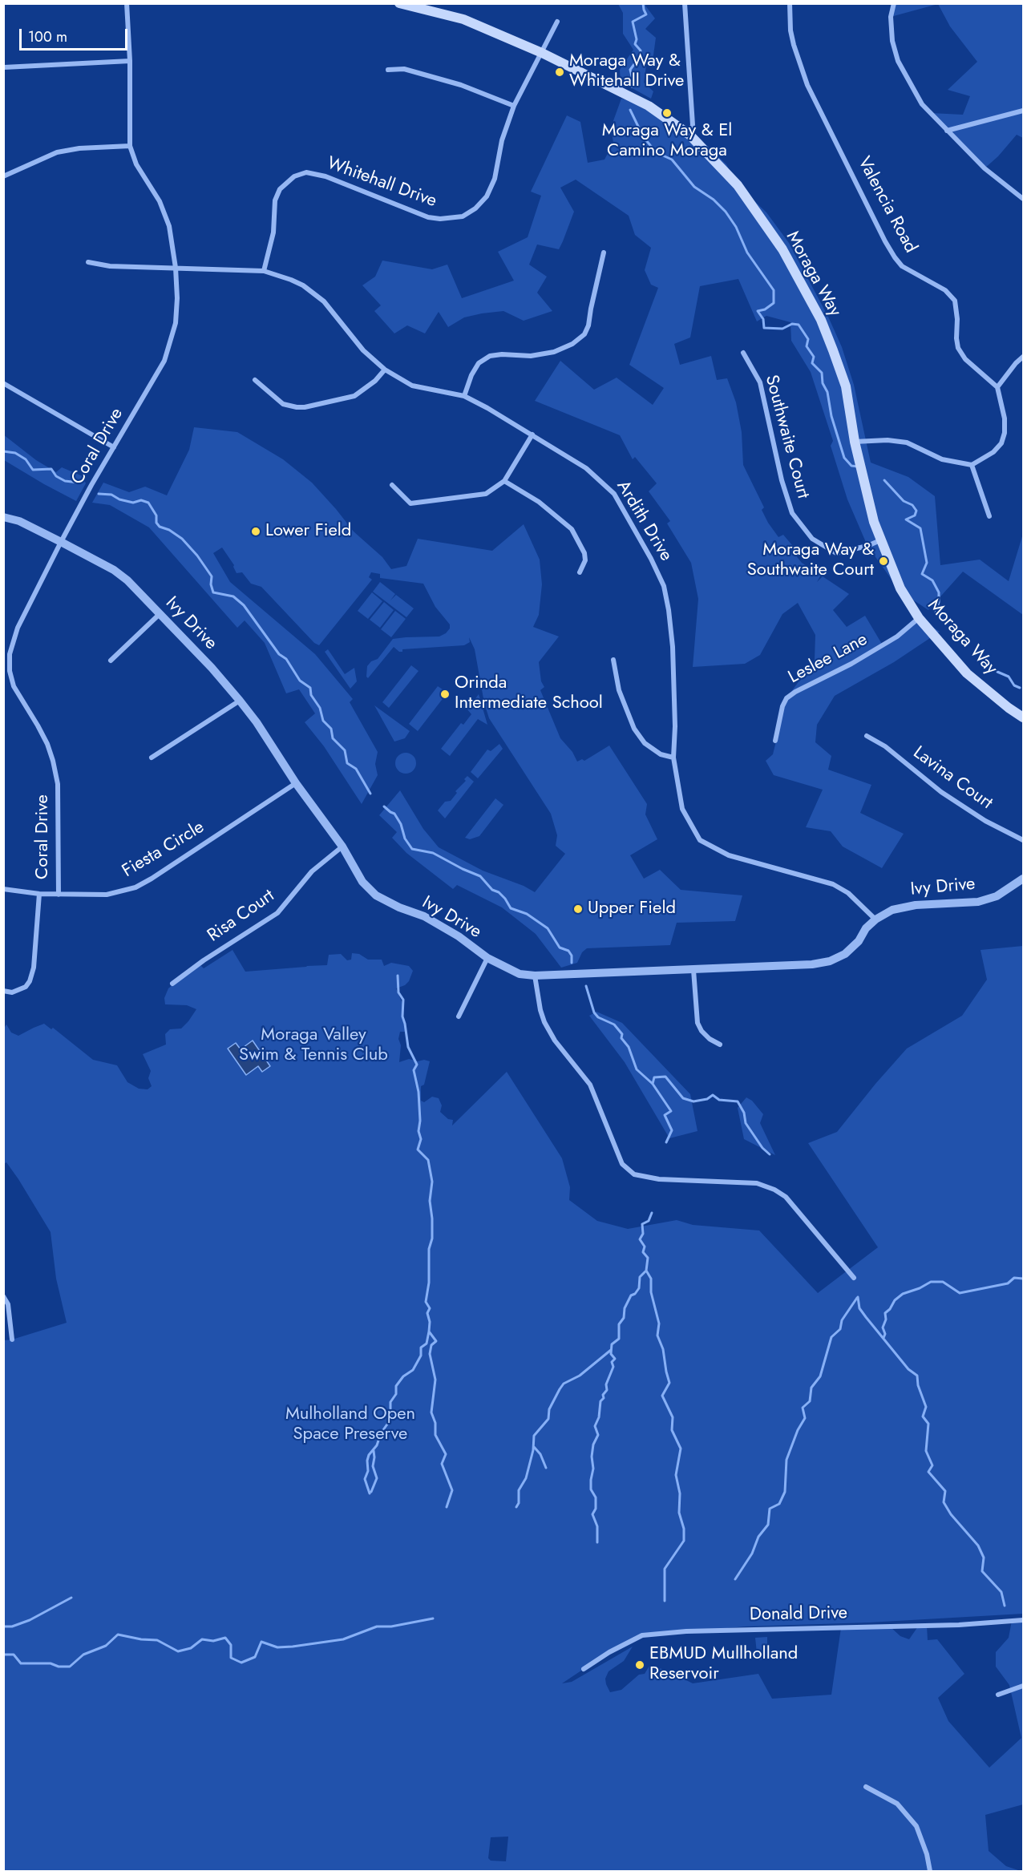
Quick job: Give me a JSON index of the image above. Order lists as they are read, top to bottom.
{
  "streets": {
    "main road": ["Moraga Way"],
    "street": [
      "Whitehall Drive",
      "Valencia Road",
      "Southwaite Court",
      "Coral Drive",
      "Ardith Drive",
      "Ivy Drive",
      "Leslee Lane",
      "Lavina Court",
      "Fiesta Circle",
      "Risa Court",
      "Donald Drive"
    ]
  },
  "crossings": [
    ["Whitehall Drive", "Moraga Way"],
    ["Whitehall Drive", "Ardith Drive"],
    ["Moraga Way", "Southwaite Court"],
    ["Moraga Way", "Leslee Lane"],
    ["Coral Drive", "Ardith Drive"],
    ["Coral Drive", "Ivy Drive"],
    ["Coral Drive", "Fiesta Circle"],
    ["Ardith Drive", "Ivy Drive"],
    ["Ivy Drive", "Fiesta Circle"],
    ["Ivy Drive", "Risa Court"]
  ],
  "parks": ["Moraga Valley Swim & Tennis Club", "Mulholland Open Space Preserve"],
  "places": [
    "Moraga Way & Whitehall Drive",
    "Moraga Way & El Camino Moraga",
    "Lower Field",
    "Moraga Way & Southwaite Court",
    "Orinda Intermediate School",
    "Upper Field",
    "EBMUD Mullholland Reservoir"
  ],
  "scale_bar": "100 m"
}
